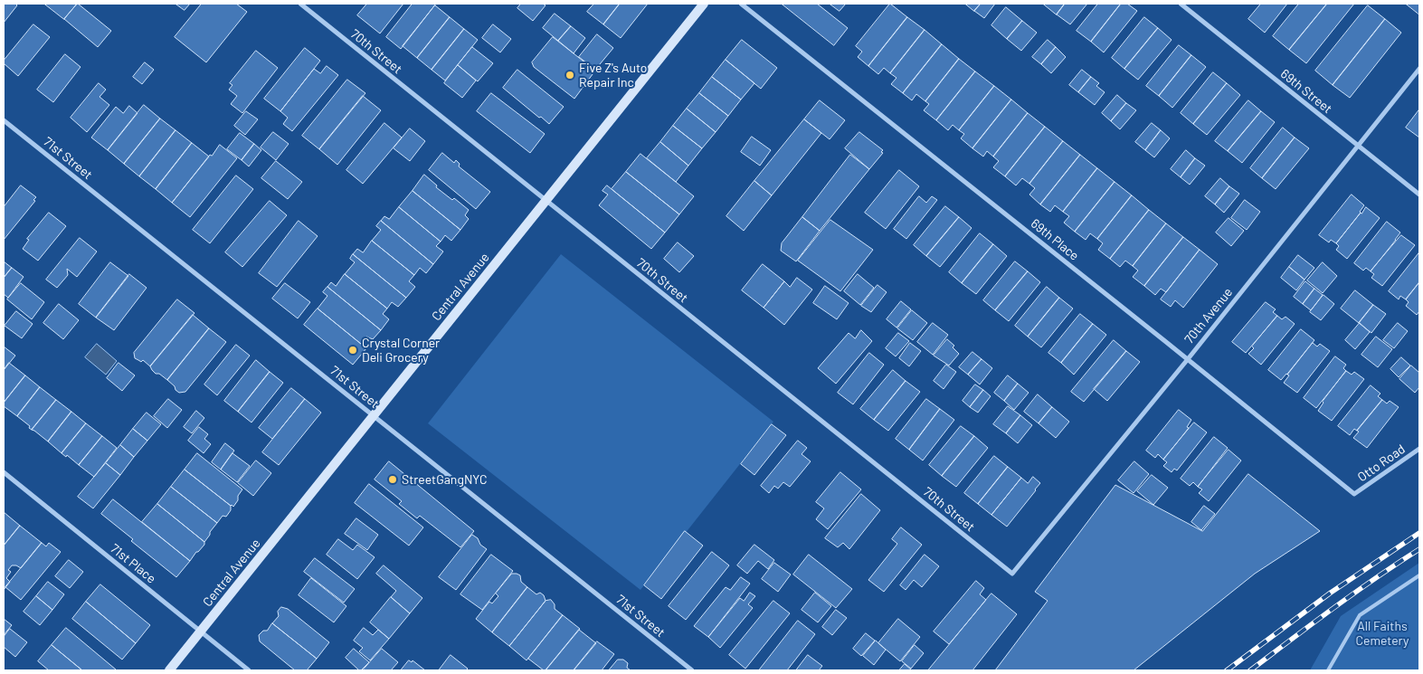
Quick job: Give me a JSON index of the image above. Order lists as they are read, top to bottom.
{
  "streets": {
    "main road": ["Central Avenue"],
    "street": [
      "70th Street",
      "69th Street",
      "71st Street",
      "69th Place",
      "70th Avenue",
      "Otto Road",
      "71st Place"
    ]
  },
  "crossings": [
    ["70th Street", "Central Avenue"],
    ["70th Street", "70th Avenue"],
    ["69th Street", "70th Avenue"],
    ["71st Street", "Central Avenue"],
    ["69th Place", "70th Avenue"],
    ["69th Place", "Otto Road"],
    ["Central Avenue", "71st Place"]
  ],
  "parks": ["All Faiths Cemetery"],
  "places": ["Five Z's Auto Repair Inc", "Crystal Corner Deli Grocery", "StreetGangNYC"]
}
